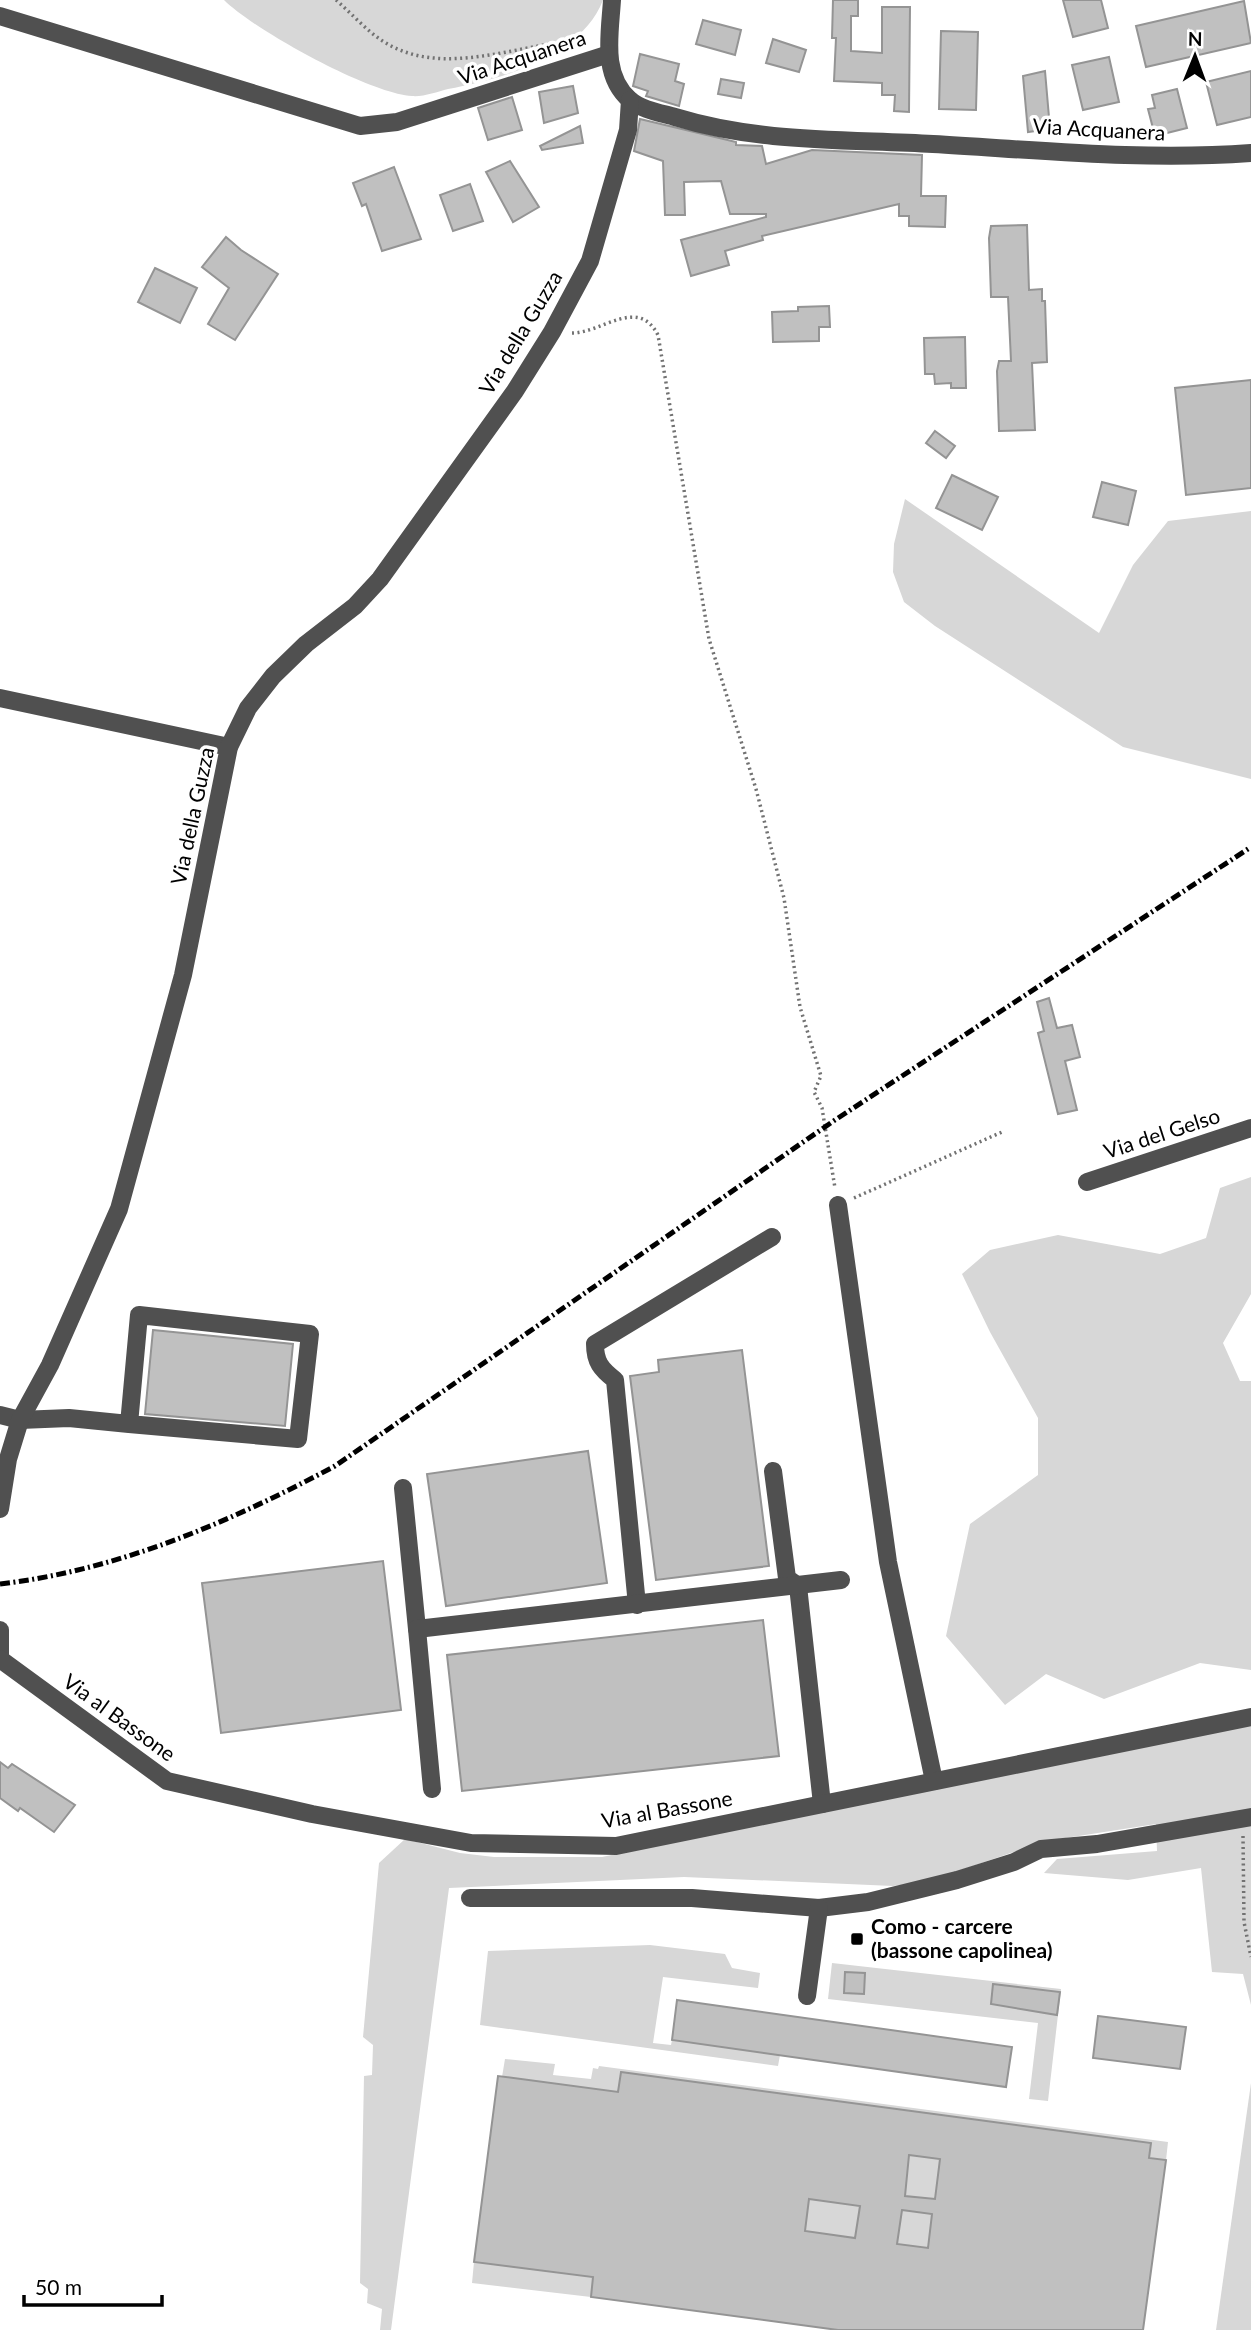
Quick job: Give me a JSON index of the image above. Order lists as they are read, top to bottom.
{
  "streets": {
    "street": [
      "Via Acquanera",
      "Via della Guzza",
      "Via del Gelso",
      "Via al Bassone"
    ]
  },
  "crossings": [
    ["Via Acquanera", "Via della Guzza"]
  ],
  "places": {
    "transit": ["Como - carcere (bassone capolinea)"]
  },
  "scale_bar": "50 m",
  "north": "top"
}
